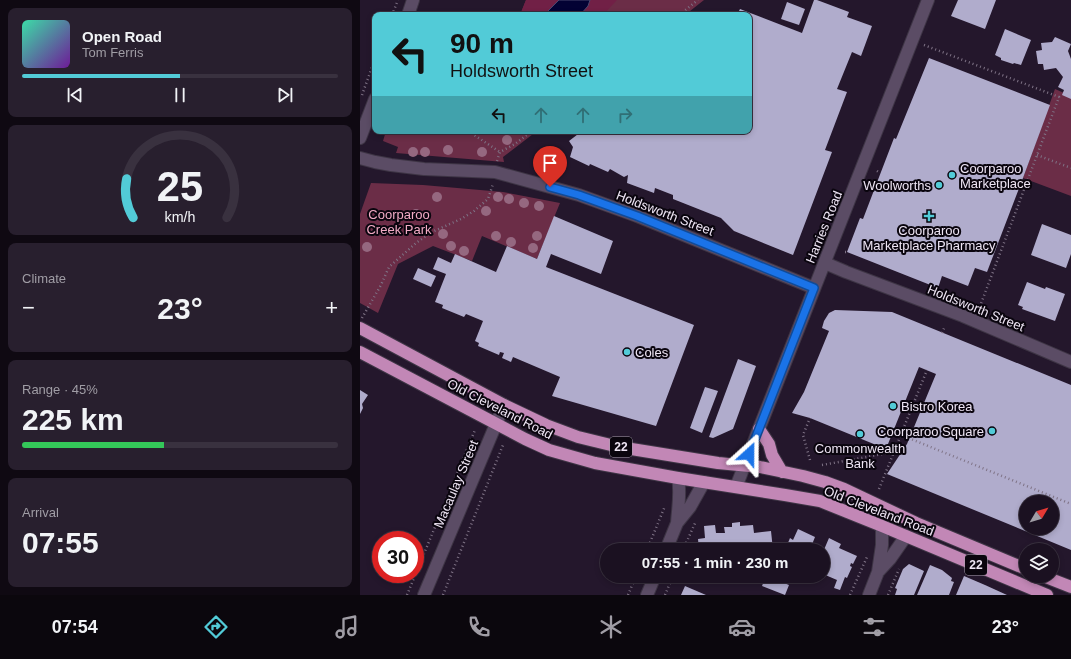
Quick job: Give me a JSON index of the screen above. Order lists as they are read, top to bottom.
{
  "streets": {
    "highway": ["Old Cleveland Road", "22"],
    "street": ["Holdsworth Street", "Harries Road", "Macaulay Street"]
  },
  "crossings": [
    ["Holdsworth Street", "Harries Road"],
    ["Harries Road", "Old Cleveland Road"],
    ["Old Cleveland Road", "Macaulay Street"]
  ],
  "parks": ["Coorparoo Creek Park"],
  "places": {
    "other": [
      "Coorparoo Marketplace",
      "Woolworths",
      "Coles",
      "Bistro Korea",
      "Coorparoo Square",
      "Commonwealth Bank"
    ],
    "health": ["Coorparoo Marketplace Pharmacy"]
  },
  "north": "top right",
  "page": {
    "turn": ["90 m", "Holdsworth Street"],
    "song": ["Open Road", "Tom Ferris"],
    "tile": [
      "Climate",
      ["Range · 45%", "225 km"],
      ["Arrival", "07:55"]
    ],
    "heat": ["−", "23°", "+"],
    "limit": "30",
    "trip": "07:55 · 1 min · 230 m",
    "tabs": ["07:54", "23°"],
    "gauge": ["25", "km/h"]
  }
}
